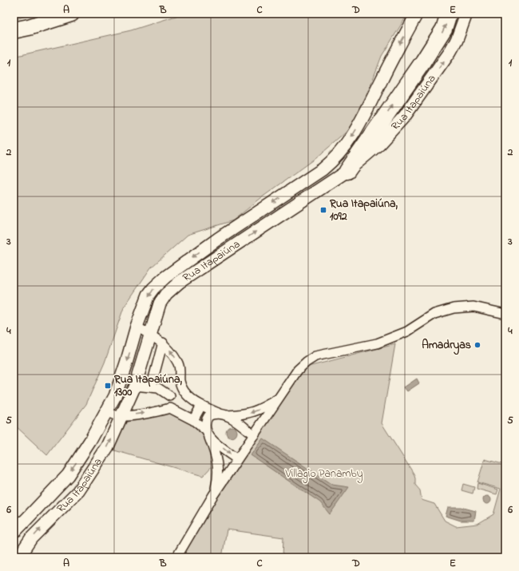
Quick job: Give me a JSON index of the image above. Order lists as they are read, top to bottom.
{
  "streets": {
    "main road": ["Rua Itapaiúna"]
  },
  "parks": ["Villagio Panamby"],
  "places": {
    "transit": ["Rua Itapaiúna, 1092", "Rua Itapaiúna, 1300"],
    "other": ["Amadryas"]
  },
  "grid": {
    "columns": [
      "A",
      "B",
      "C",
      "D",
      "E"
    ],
    "rows": [
      "1",
      "2",
      "3",
      "4",
      "5",
      "6"
    ]
  }
}
